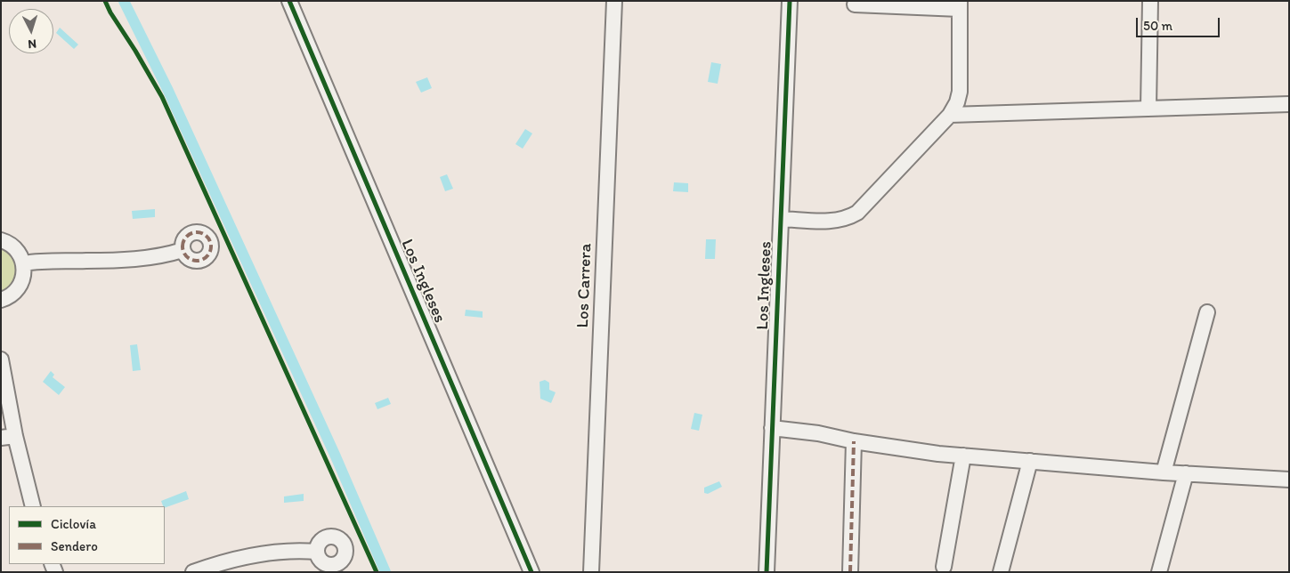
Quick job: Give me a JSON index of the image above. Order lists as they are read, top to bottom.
{
  "streets": {
    "street": ["Los Ingleses", "Los Carrera"]
  },
  "legend": ["Ciclovía", "Sendero"],
  "scale_bar": "50 m",
  "north": "bottom"
}
